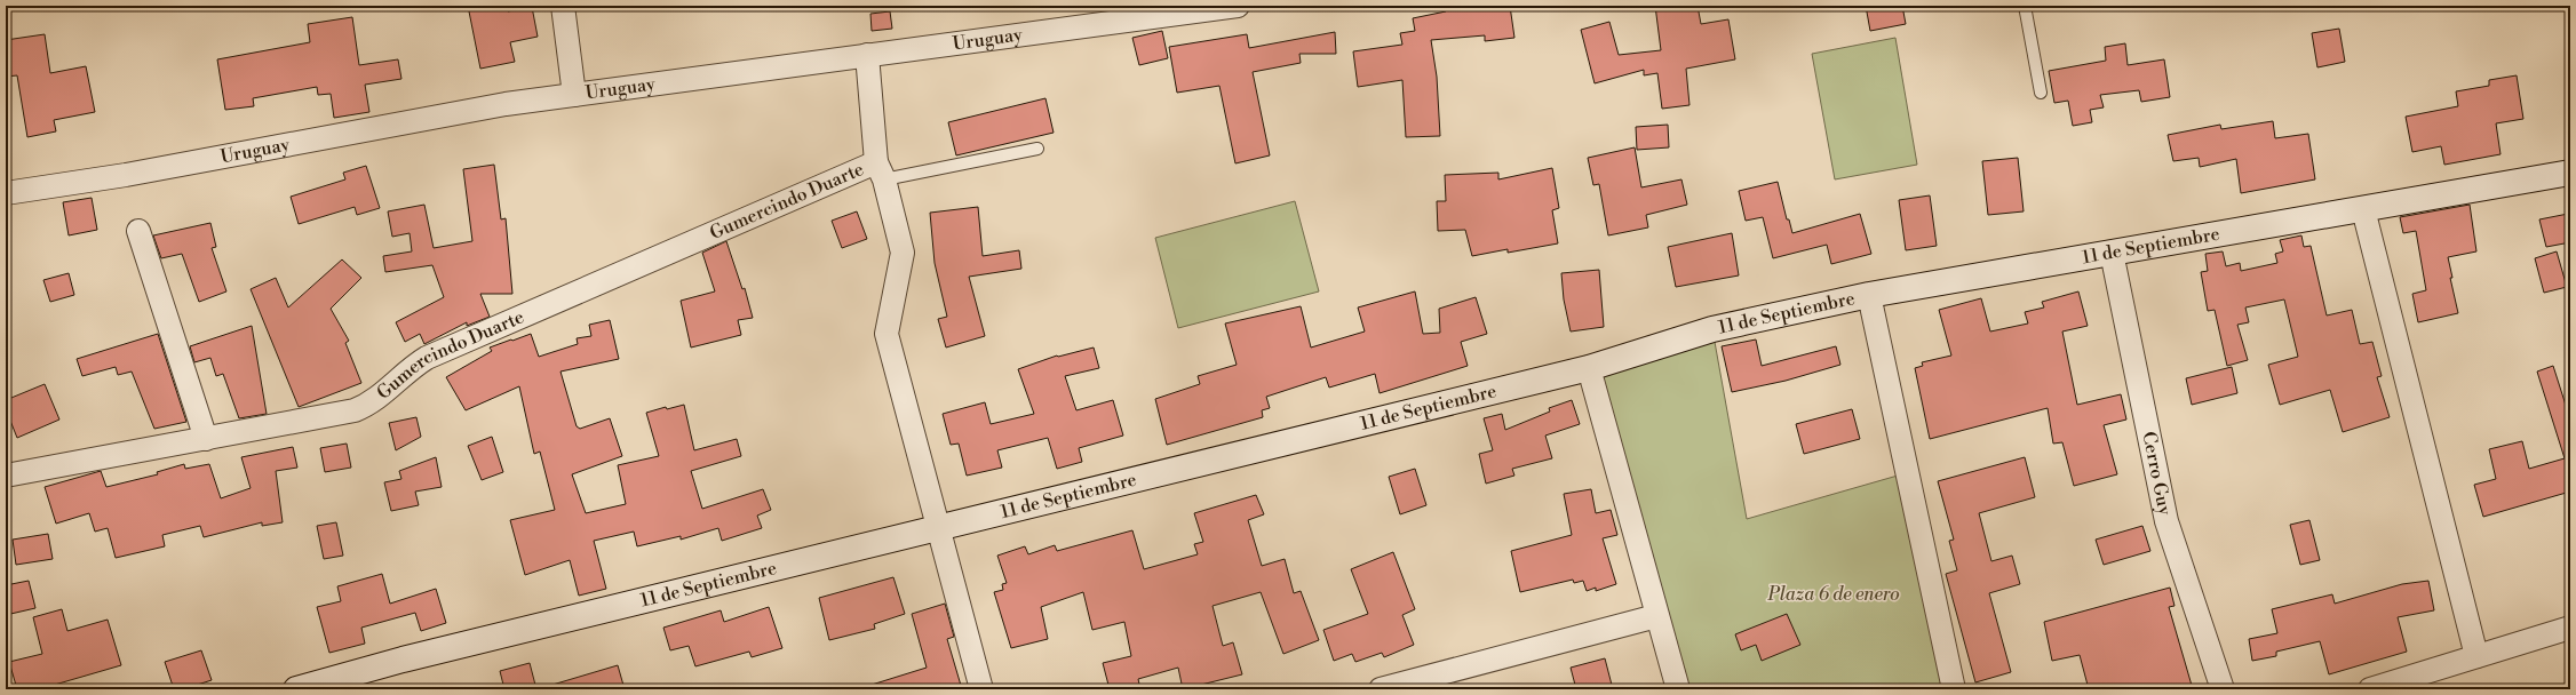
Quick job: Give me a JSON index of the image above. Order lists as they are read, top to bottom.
{
  "streets": {
    "main road": ["11 de Septiembre"],
    "street": ["Uruguay", "Gumercindo Duarte", "Cerro Guy"]
  },
  "crossings": [
    ["11 de Septiembre", "Cerro Guy"]
  ],
  "parks": ["Plaza 6 de enero"]
}
